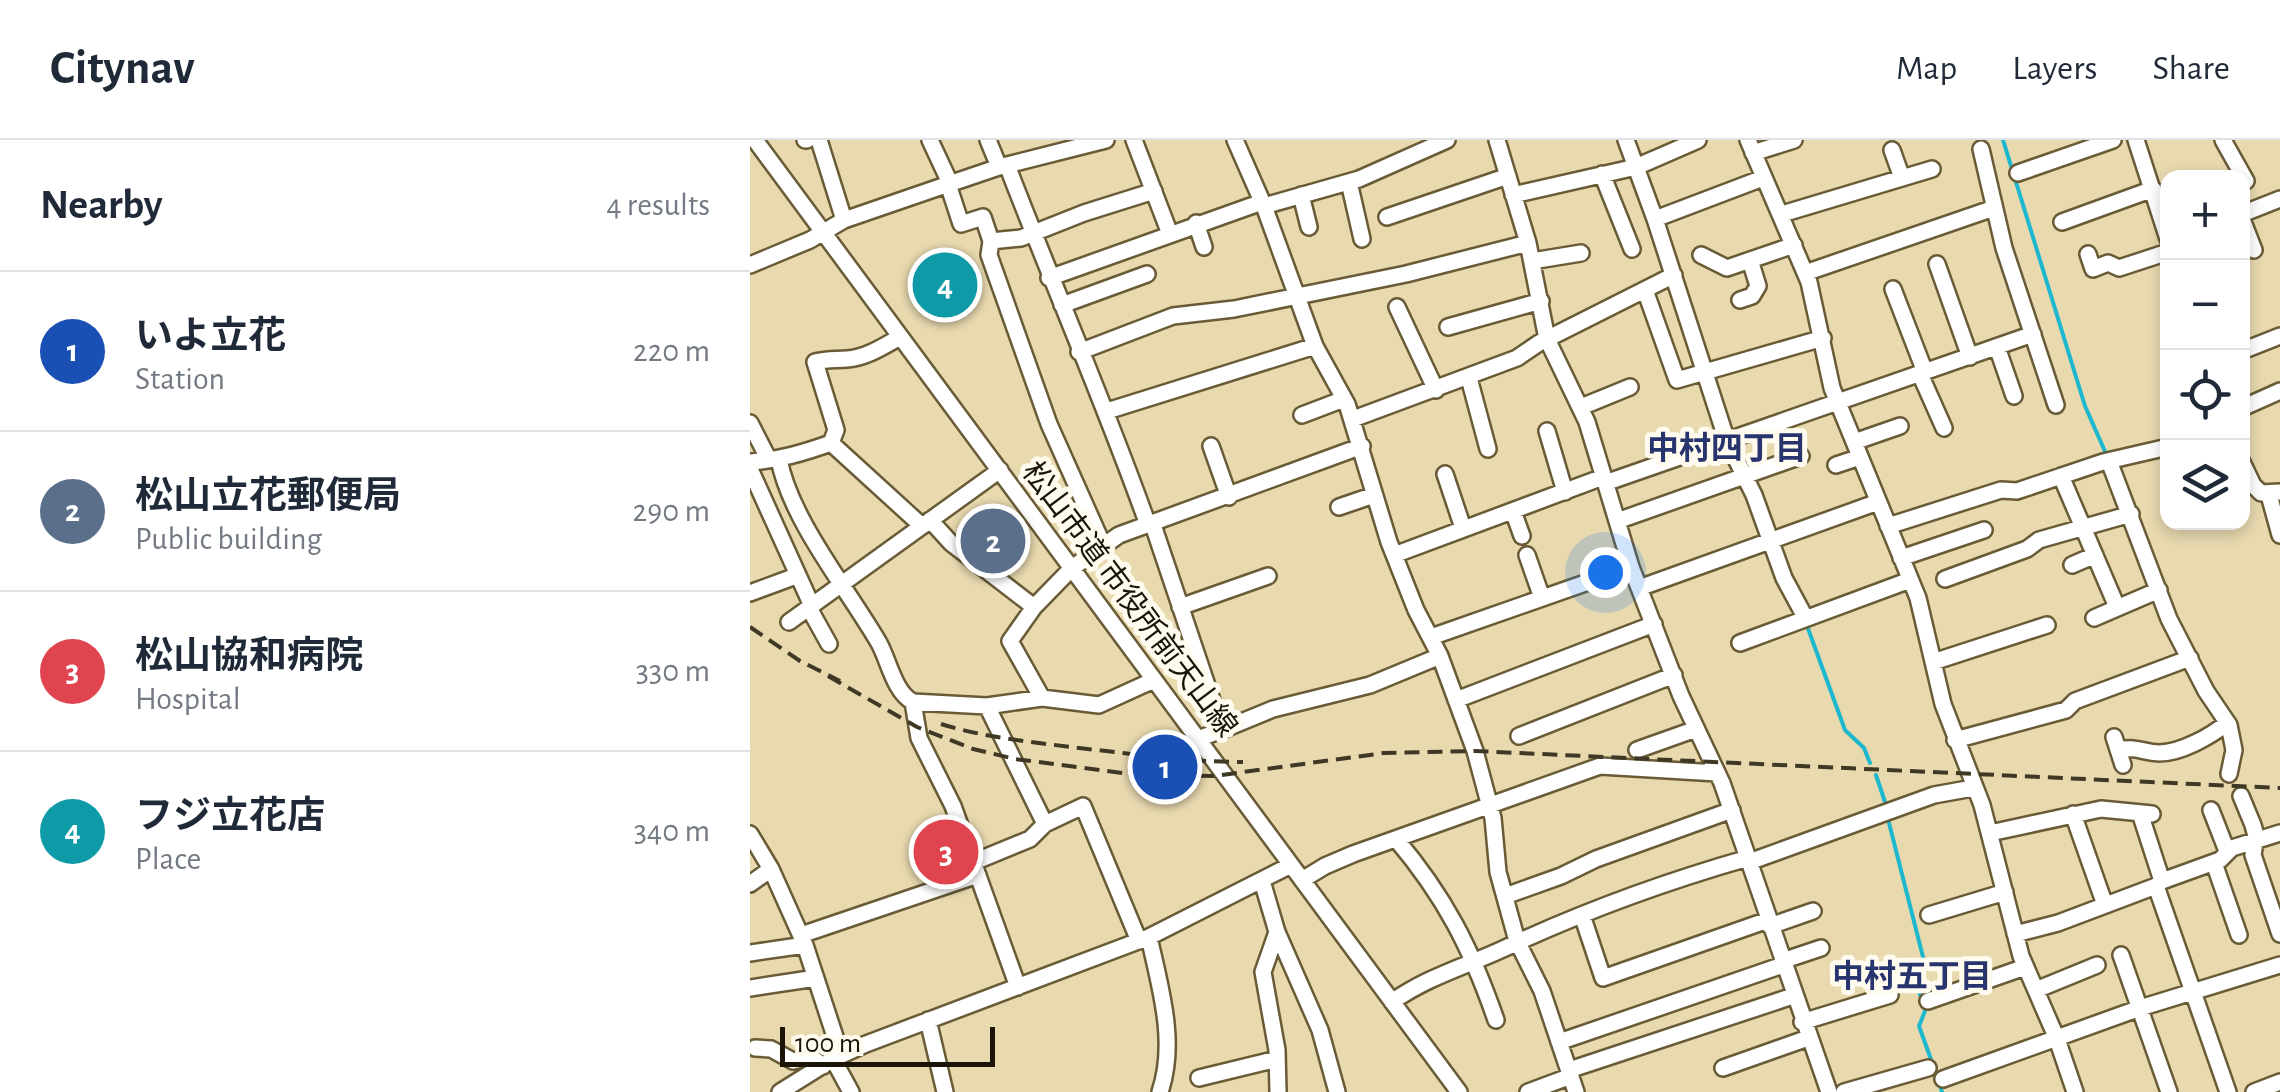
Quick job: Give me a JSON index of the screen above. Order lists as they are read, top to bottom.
{
  "streets": {
    "street": ["松山市道 市役所前天山線"]
  },
  "districts": ["中村四丁目", "中村五丁目"],
  "scale_bar": "100 m",
  "page": {
    "header": "Citynav",
    "nav": ["Map", "Layers", "Share"],
    "heading": ["Nearby", "4 results"],
    "map_buttons": ["+", "−"],
    "pins": [
      "4",
      "2",
      "1",
      "3"
    ],
    "list": [
      {
        "mark": "1",
        "name": "いよ立花",
        "note": "Station",
        "value": "220 m"
      },
      {
        "mark": "2",
        "name": "松山立花郵便局",
        "note": "Public building",
        "value": "290 m"
      },
      {
        "mark": "3",
        "name": "松山協和病院",
        "note": "Hospital",
        "value": "330 m"
      },
      {
        "mark": "4",
        "name": "フジ立花店",
        "note": "Place",
        "value": "340 m"
      }
    ],
    "scale": "100 m"
  }
}
